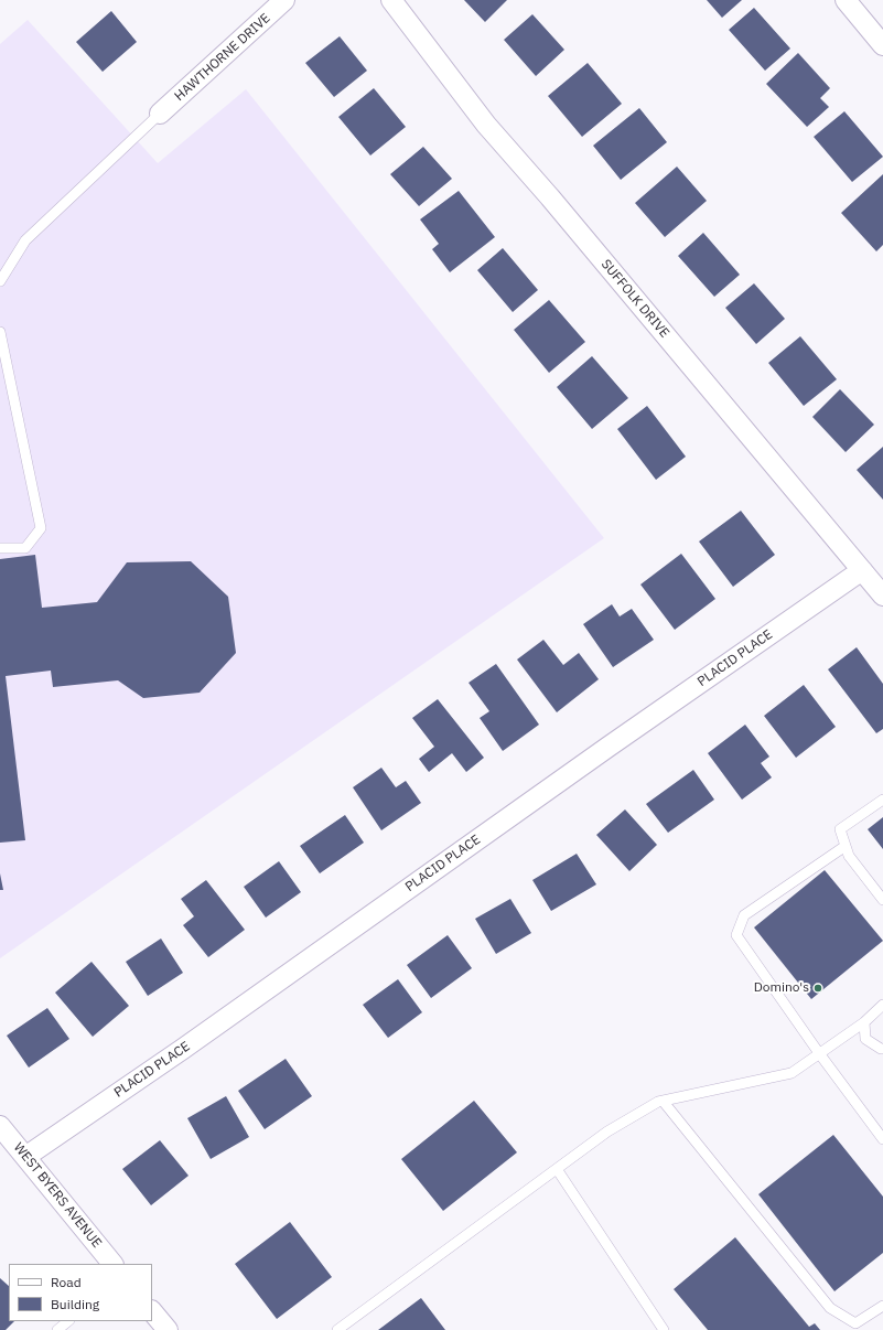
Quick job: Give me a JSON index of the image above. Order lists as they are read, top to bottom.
{
  "streets": {
    "street": [
      "HAWTHORNE DRIVE",
      "SUFFOLK DRIVE",
      "PLACID PLACE",
      "WEST BYERS AVENUE"
    ]
  },
  "crossings": [
    ["SUFFOLK DRIVE", "PLACID PLACE"],
    ["PLACID PLACE", "WEST BYERS AVENUE"]
  ],
  "places": ["Domino's"],
  "legend": ["Road", "Building"]
}
